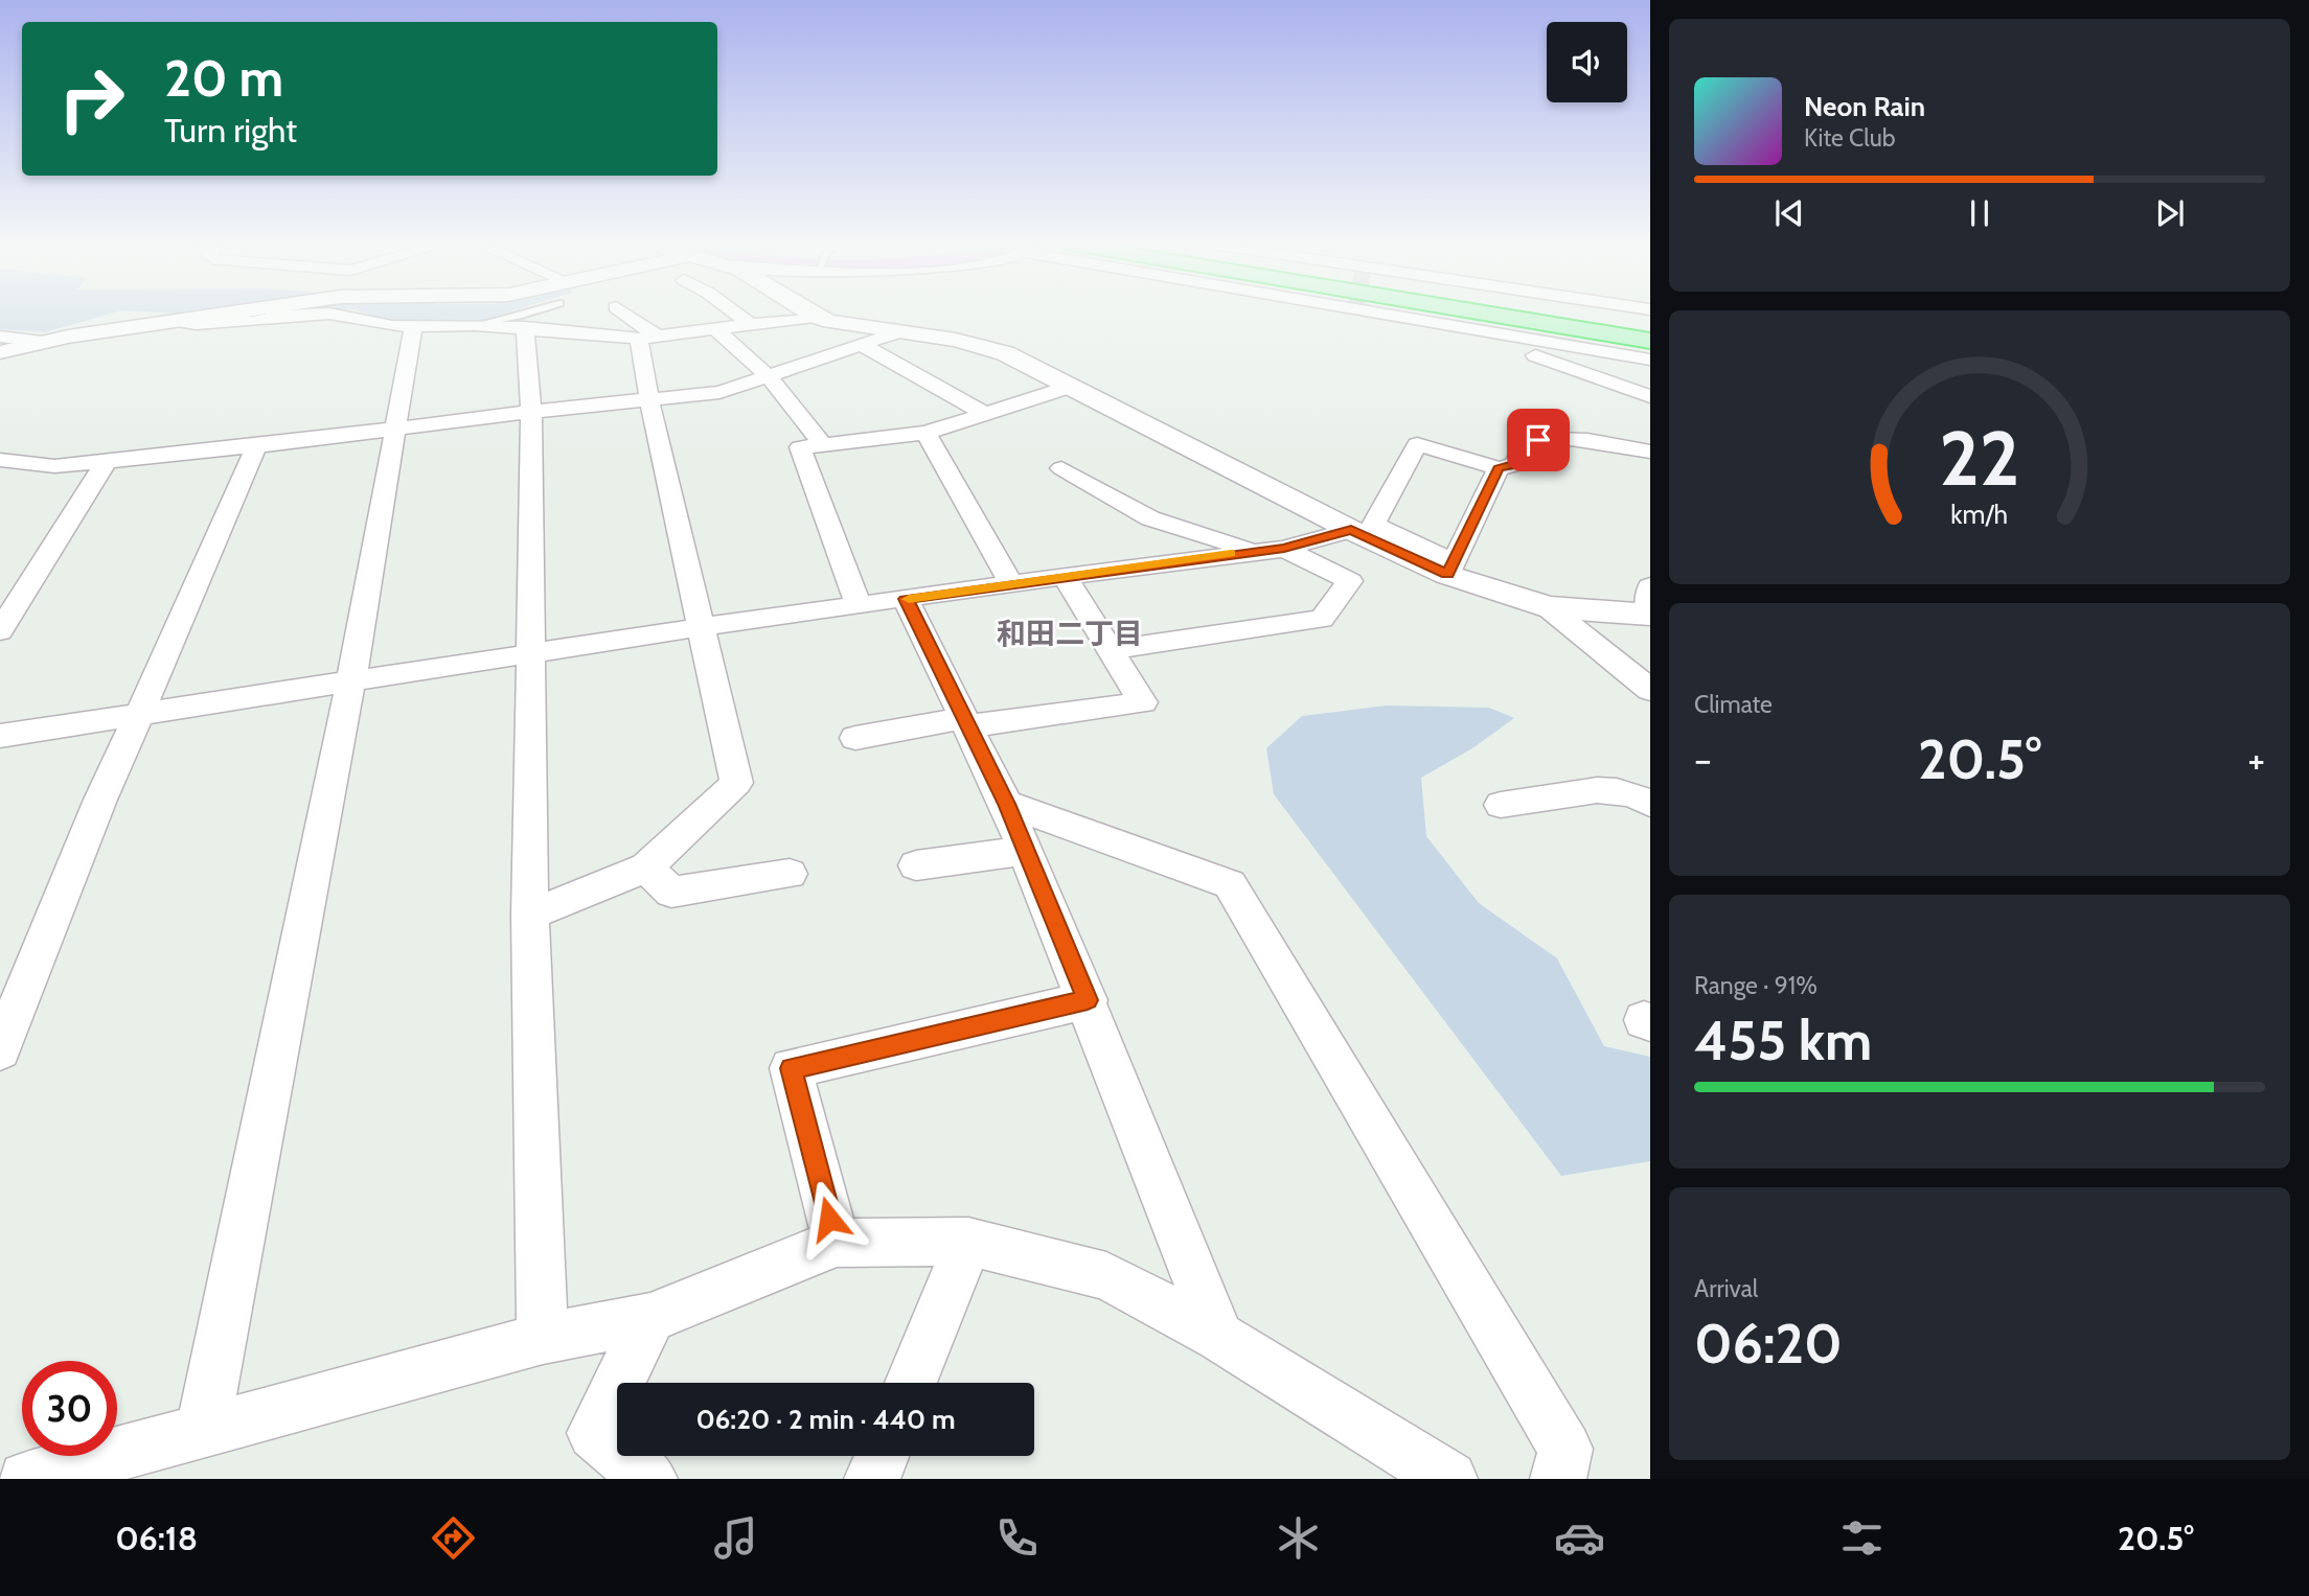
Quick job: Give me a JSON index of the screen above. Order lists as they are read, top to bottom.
{
  "districts": ["和田二丁目"],
  "page": {
    "turn": ["20 m", "Turn right"],
    "song": ["Neon Rain", "Kite Club"],
    "tile": [
      "Climate",
      ["Range · 91%", "455 km"],
      ["Arrival", "06:20"]
    ],
    "heat": ["−", "20.5°", "+"],
    "limit": "30",
    "trip": "06:20 · 2 min · 440 m",
    "tabs": ["06:18", "20.5°"],
    "gauge": ["22", "km/h"]
  }
}
